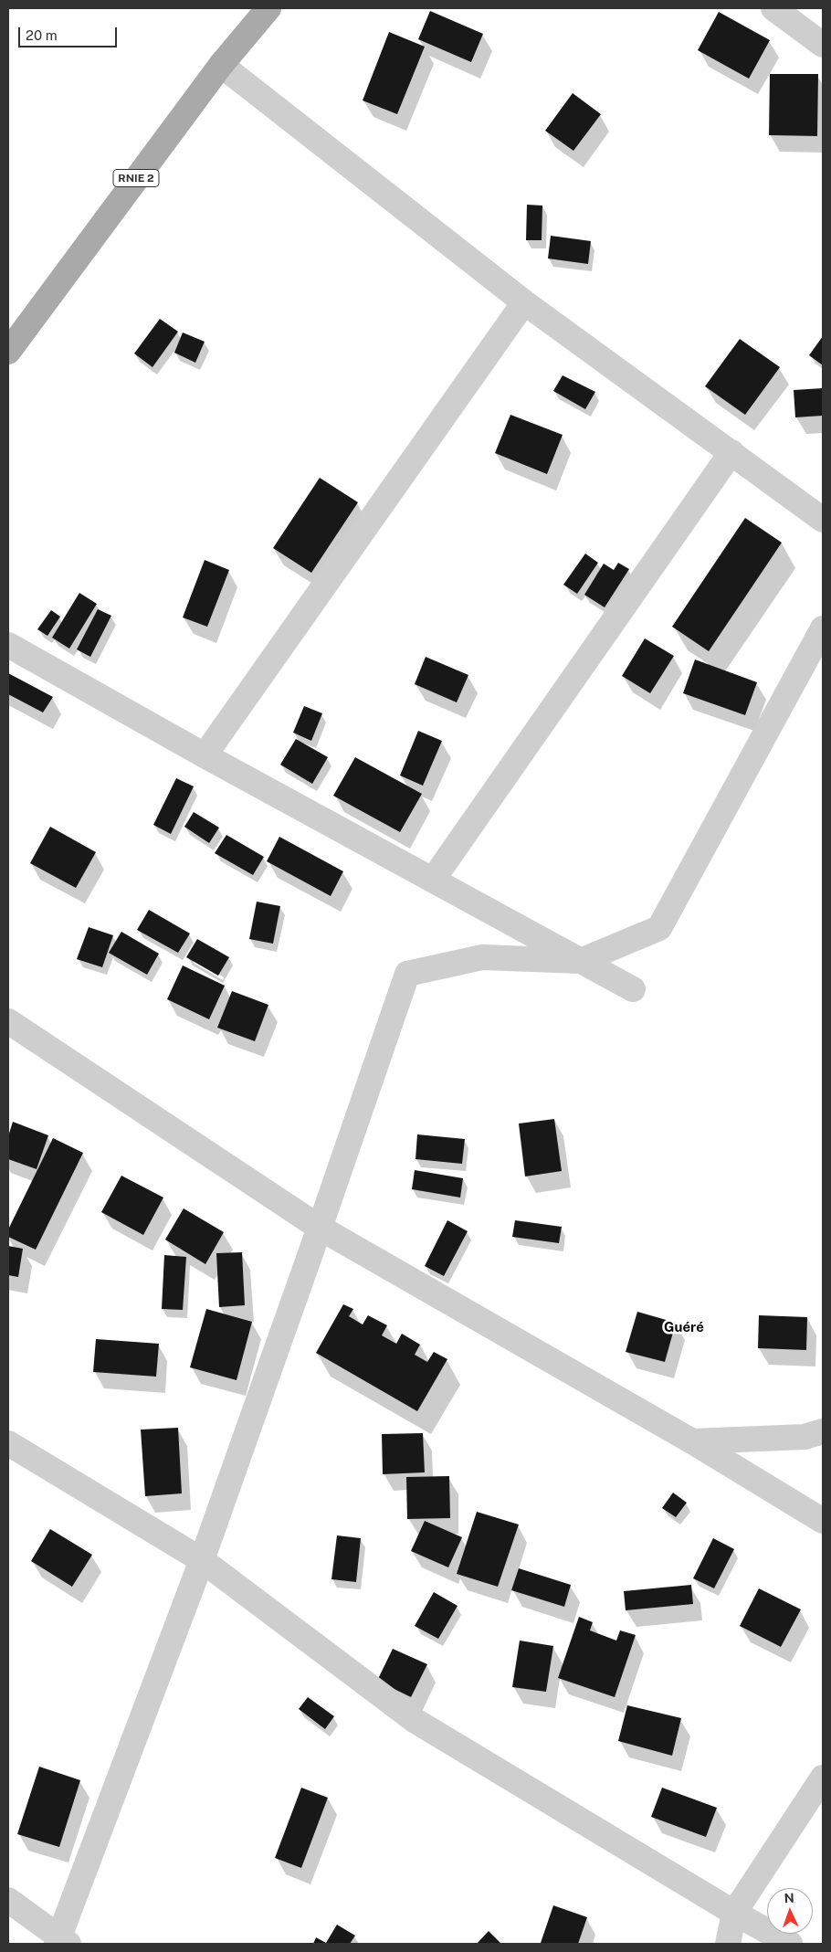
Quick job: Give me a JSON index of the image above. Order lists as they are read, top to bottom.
{
  "streets": {
    "main road": ["RNIE 2"]
  },
  "districts": ["Guéré"],
  "scale_bar": "20 m",
  "north": "top"
}
